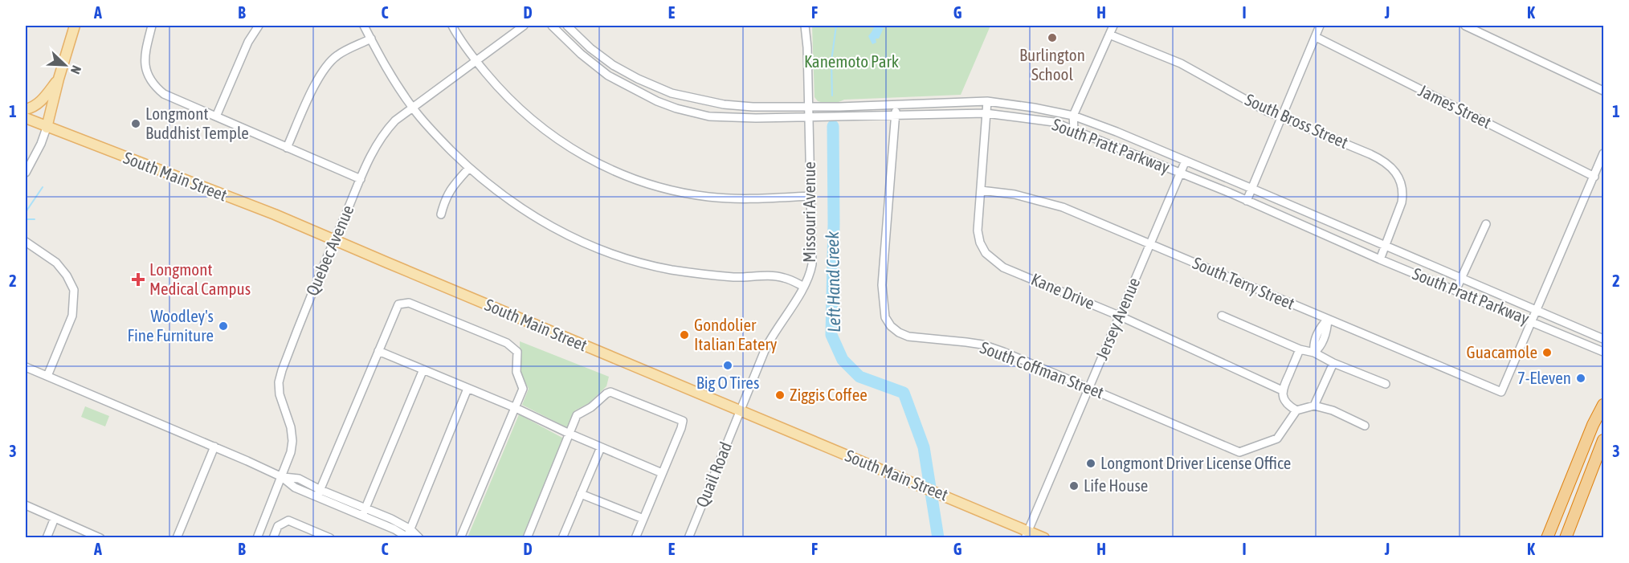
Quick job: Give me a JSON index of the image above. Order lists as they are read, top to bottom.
{
  "streets": {
    "main road": ["South Main Street"],
    "street": [
      "James Street",
      "South Bross Street",
      "South Pratt Parkway",
      "Missouri Avenue",
      "Quebec Avenue",
      "South Terry Street",
      "Kane Drive",
      "Jersey Avenue",
      "South Coffman Street",
      "Quail Road"
    ]
  },
  "crossings": [
    ["South Bross Street", "South Pratt Parkway"],
    ["South Pratt Parkway", "Missouri Avenue"],
    ["South Pratt Parkway", "South Terry Street"],
    ["South Pratt Parkway", "Kane Drive"],
    ["South Pratt Parkway", "Jersey Avenue"],
    ["South Pratt Parkway", "South Coffman Street"],
    ["South Main Street", "Missouri Avenue"],
    ["South Main Street", "Quebec Avenue"],
    ["South Main Street", "Jersey Avenue"],
    ["South Main Street", "Quail Road"],
    ["Missouri Avenue", "Quail Road"],
    ["South Terry Street", "Kane Drive"],
    ["South Terry Street", "Jersey Avenue"],
    ["Kane Drive", "Jersey Avenue"],
    ["Jersey Avenue", "South Coffman Street"]
  ],
  "water": ["Left Hand Creek"],
  "parks": ["Kanemoto Park"],
  "places": {
    "other": [
      "Burlington School",
      "Longmont Buddhist Temple",
      "Woodley's Fine Furniture",
      "Gondolier Italian Eatery",
      "Guacamole",
      "Big O Tires",
      "7-Eleven",
      "Ziggis Coffee",
      "Longmont Driver License Office",
      "Life House"
    ],
    "health": ["Longmont Medical Campus"]
  },
  "north": "bottom right",
  "grid": {
    "columns": [
      "A",
      "B",
      "C",
      "D",
      "E",
      "F",
      "G",
      "H",
      "I",
      "J",
      "K"
    ],
    "rows": ["1", "2", "3"]
  }
}
